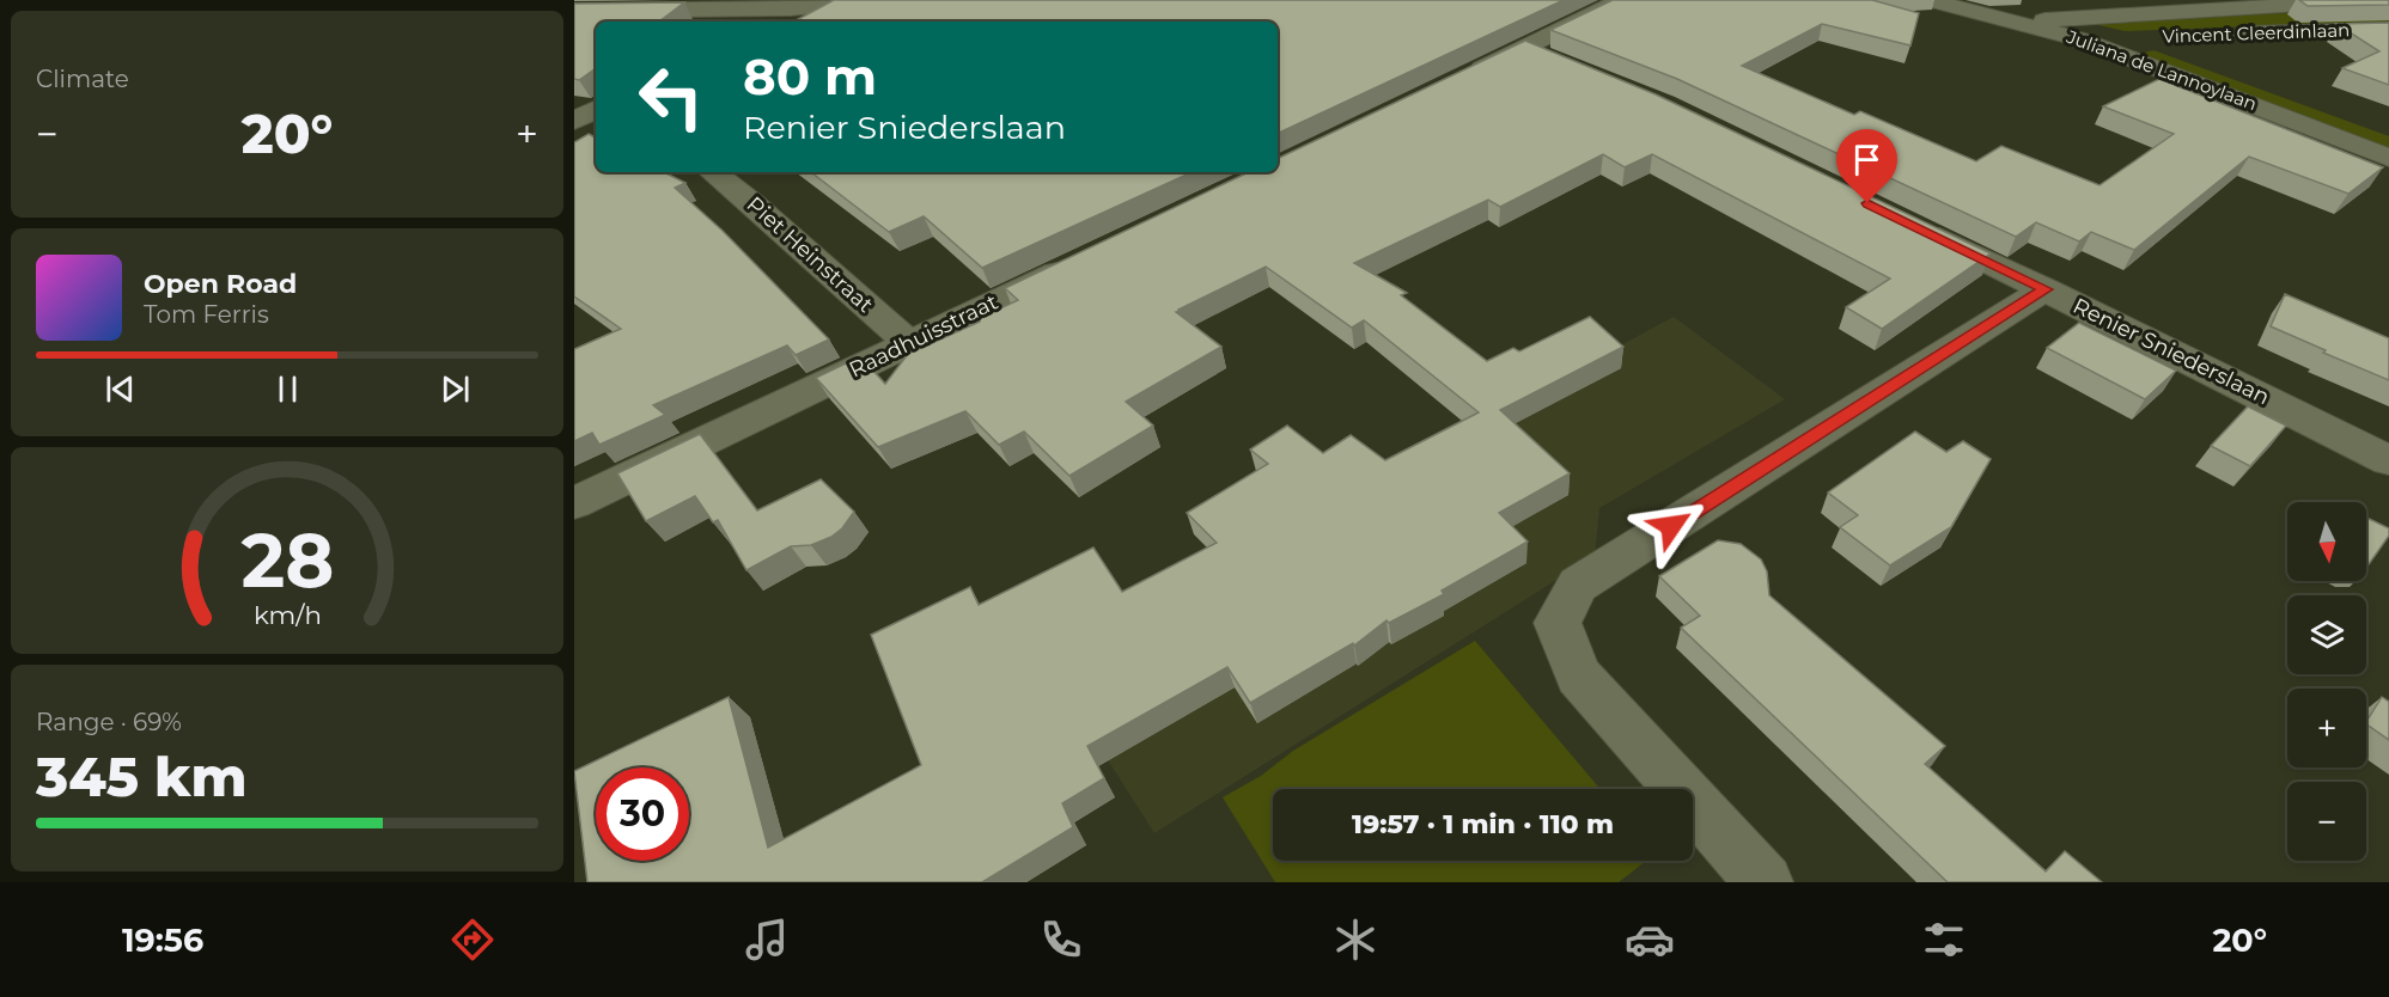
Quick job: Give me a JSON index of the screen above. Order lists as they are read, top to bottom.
{
  "streets": {
    "street": [
      "Vincent Cleerdinlaan",
      "Juliana de Lannoylaan",
      "Piet Heinstraat",
      "Raadhuisstraat",
      "Renier Sniederslaan"
    ]
  },
  "crossings": [
    ["Vincent Cleerdinlaan", "Juliana de Lannoylaan"],
    ["Piet Heinstraat", "Raadhuisstraat"]
  ],
  "north": "bottom",
  "page": {
    "tile": [
      "Climate",
      ["Range · 69%", "345 km"]
    ],
    "turn": ["80 m", "Renier Sniederslaan"],
    "heat": ["−", "20°", "+"],
    "song": ["Open Road", "Tom Ferris"],
    "map_buttons": ["+", "−"],
    "limit": "30",
    "trip": "19:57 · 1 min · 110 m",
    "tabs": ["19:56", "20°"],
    "gauge": ["28", "km/h"]
  }
}
